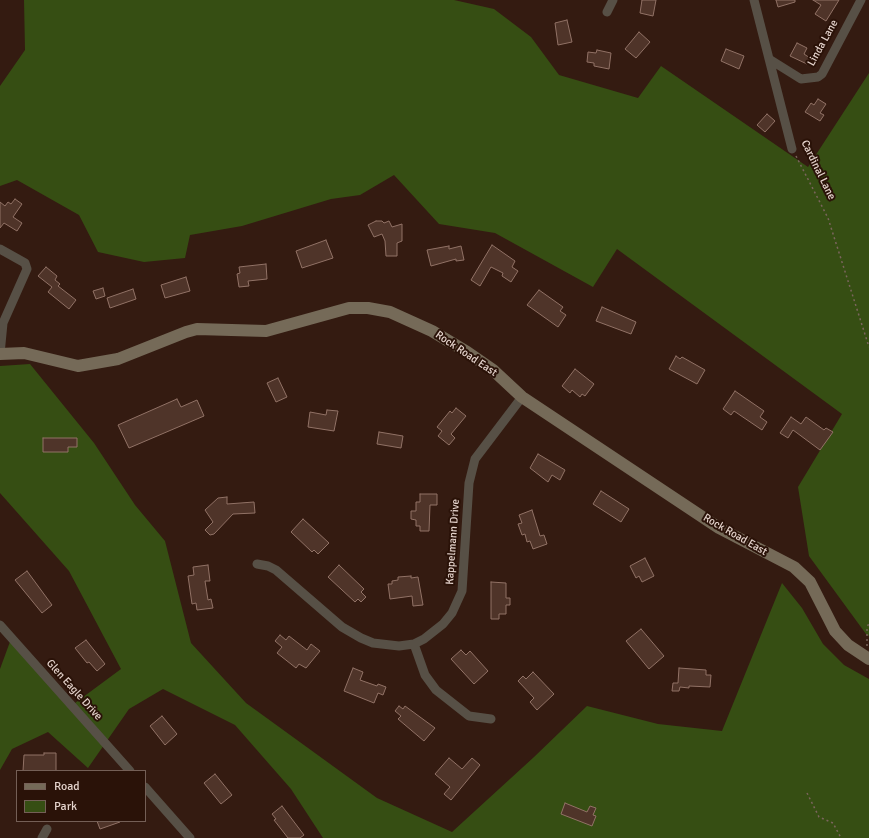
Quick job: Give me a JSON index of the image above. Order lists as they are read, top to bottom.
{
  "streets": {
    "street": [
      "Linda Lane",
      "Cardinal Lane",
      "Rock Road East",
      "Kappelmann Drive",
      "Glen Eagle Drive"
    ]
  },
  "crossings": [
    ["Linda Lane", "Cardinal Lane"],
    ["Rock Road East", "Kappelmann Drive"]
  ],
  "legend": ["Road", "Park"]
}
